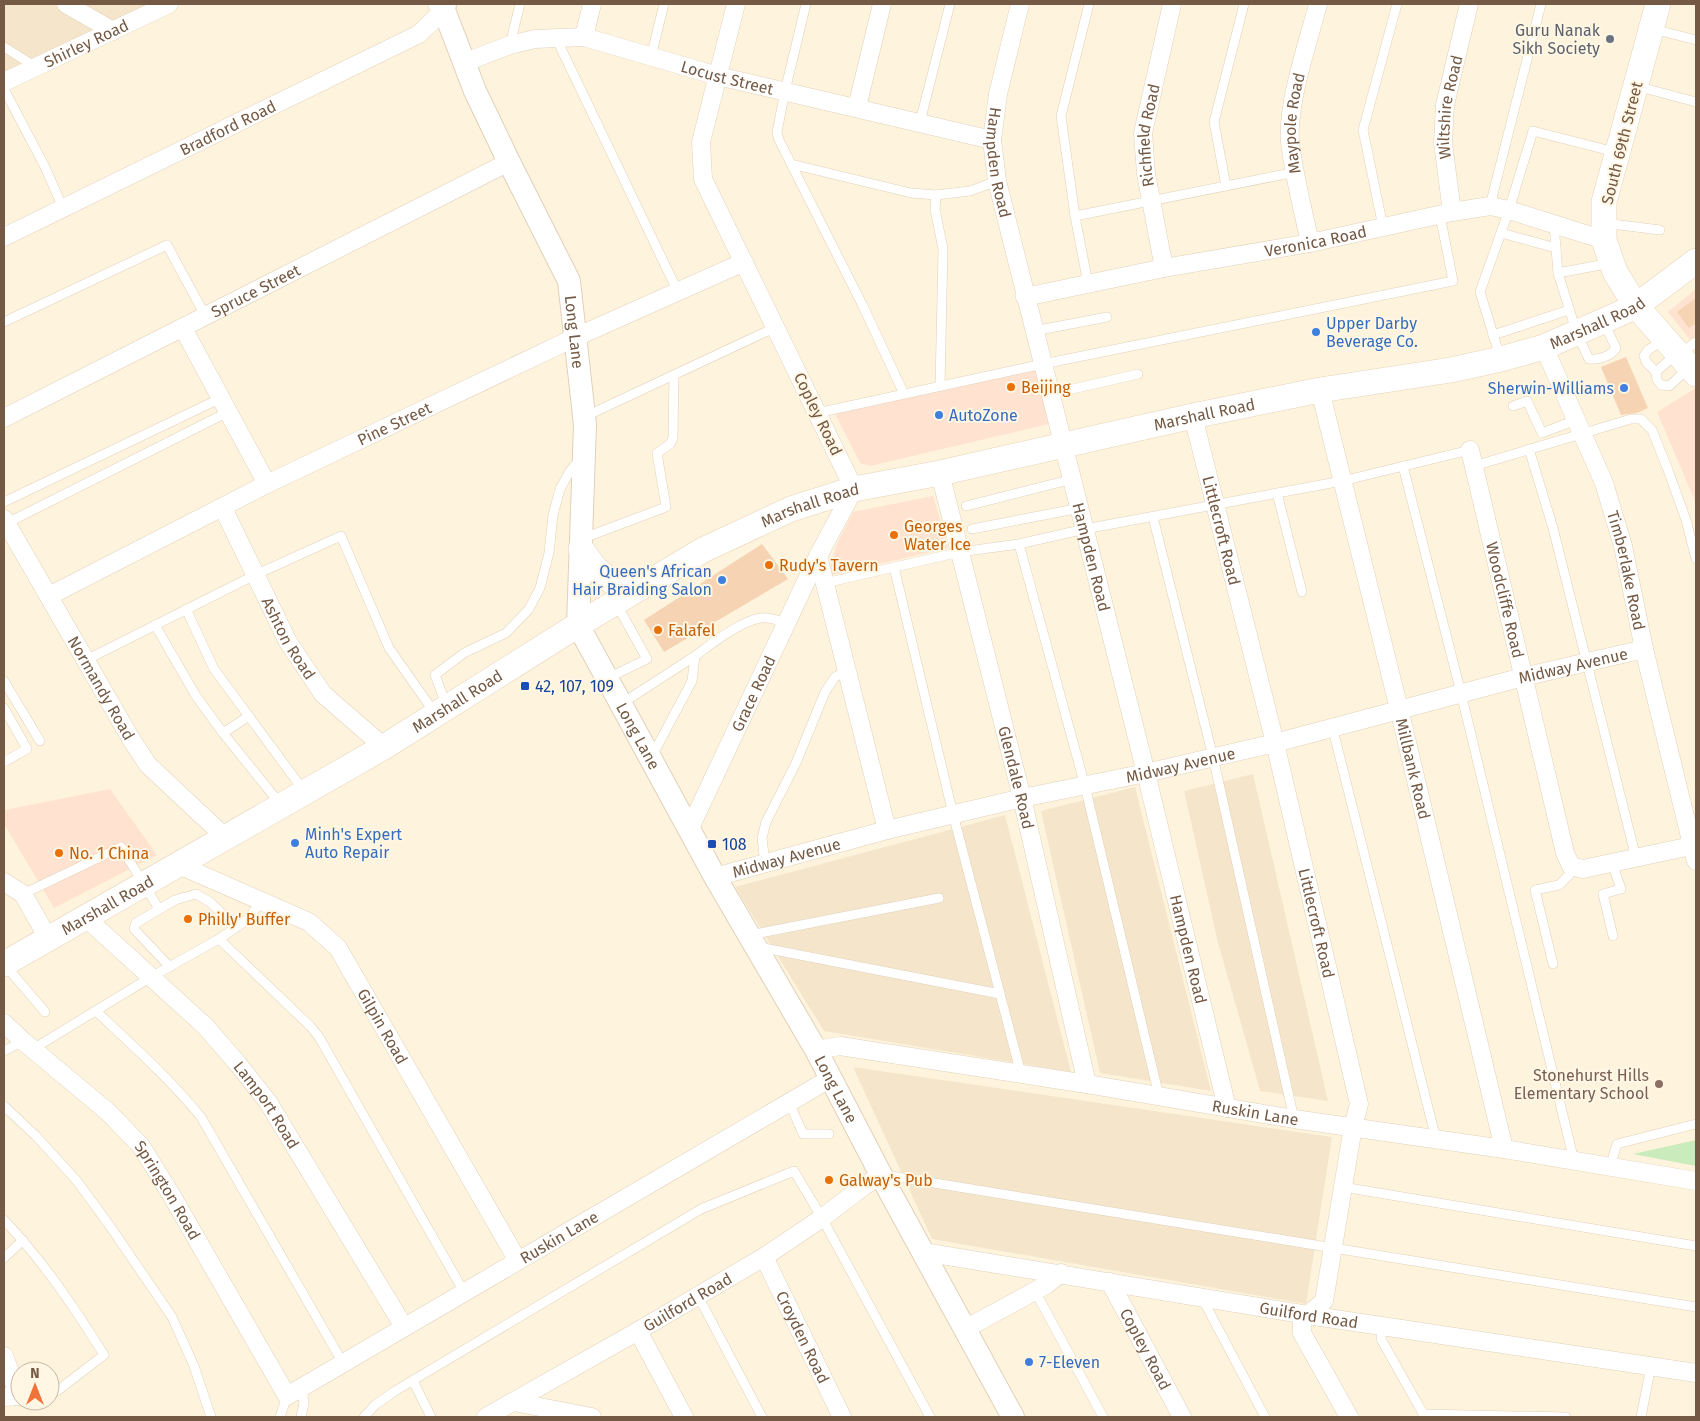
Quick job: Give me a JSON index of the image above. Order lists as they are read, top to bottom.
{
  "streets": {
    "main road": ["South 69th Street", "Marshall Road"],
    "street": [
      "Shirley Road",
      "Locust Street",
      "Wiltshire Road",
      "Maypole Road",
      "Bradford Road",
      "Richfield Road",
      "Hampden Road",
      "Veronica Road",
      "Spruce Street",
      "Long Lane",
      "Copley Road",
      "Pine Street",
      "Littlecroft Road",
      "Timberlake Road",
      "Woodcliffe Road",
      "Ashton Road",
      "Midway Avenue",
      "Normandy Road",
      "Grace Road",
      "Millbank Road",
      "Glendale Road",
      "Gilpin Road",
      "Lamport Road",
      "Ruskin Lane",
      "Springton Road",
      "Guilford Road",
      "Croyden Road"
    ]
  },
  "crossings": [
    ["Locust Street", "Hampden Road"],
    ["Locust Street", "Long Lane"],
    ["Locust Street", "Copley Road"],
    ["Wiltshire Road", "Veronica Road"],
    ["Maypole Road", "Veronica Road"],
    ["Bradford Road", "Long Lane"],
    ["Richfield Road", "Veronica Road"],
    ["South 69th Street", "Veronica Road"],
    ["Hampden Road", "Veronica Road"],
    ["Hampden Road", "Marshall Road"],
    ["Hampden Road", "Midway Avenue"],
    ["Hampden Road", "Ruskin Lane"],
    ["Spruce Street", "Long Lane"],
    ["Marshall Road", "Long Lane"],
    ["Marshall Road", "Copley Road"],
    ["Marshall Road", "Littlecroft Road"],
    ["Marshall Road", "Timberlake Road"],
    ["Marshall Road", "Ashton Road"],
    ["Marshall Road", "Normandy Road"],
    ["Marshall Road", "Millbank Road"],
    ["Marshall Road", "Glendale Road"],
    ["Marshall Road", "Gilpin Road"],
    ["Marshall Road", "Lamport Road"],
    ["Long Lane", "Pine Street"],
    ["Long Lane", "Midway Avenue"],
    ["Long Lane", "Grace Road"],
    ["Long Lane", "Ruskin Lane"],
    ["Long Lane", "Guilford Road"],
    ["Copley Road", "Pine Street"],
    ["Copley Road", "Guilford Road"],
    ["Pine Street", "Ashton Road"],
    ["Pine Street", "Normandy Road"],
    ["Littlecroft Road", "Midway Avenue"],
    ["Littlecroft Road", "Ruskin Lane"],
    ["Littlecroft Road", "Guilford Road"],
    ["Timberlake Road", "Midway Avenue"],
    ["Woodcliffe Road", "Midway Avenue"],
    ["Midway Avenue", "Millbank Road"],
    ["Midway Avenue", "Glendale Road"],
    ["Millbank Road", "Ruskin Lane"],
    ["Glendale Road", "Ruskin Lane"],
    ["Gilpin Road", "Ruskin Lane"],
    ["Lamport Road", "Ruskin Lane"],
    ["Ruskin Lane", "Springton Road"],
    ["Guilford Road", "Croyden Road"]
  ],
  "places": {
    "other": [
      "Guru Nanak Sikh Society",
      "Upper Darby Beverage Co.",
      "Beijing",
      "Sherwin-Williams",
      "AutoZone",
      "Georges Water Ice",
      "Rudy's Tavern",
      "Queen's African Hair Braiding Salon",
      "Falafel",
      "Minh's Expert Auto Repair",
      "No. 1 China",
      "Philly' Buffer",
      "Stonehurst Hills Elementary School",
      "Galway's Pub",
      "7-Eleven"
    ],
    "transit": ["42, 107, 109", "108"]
  },
  "north": "top"
}
